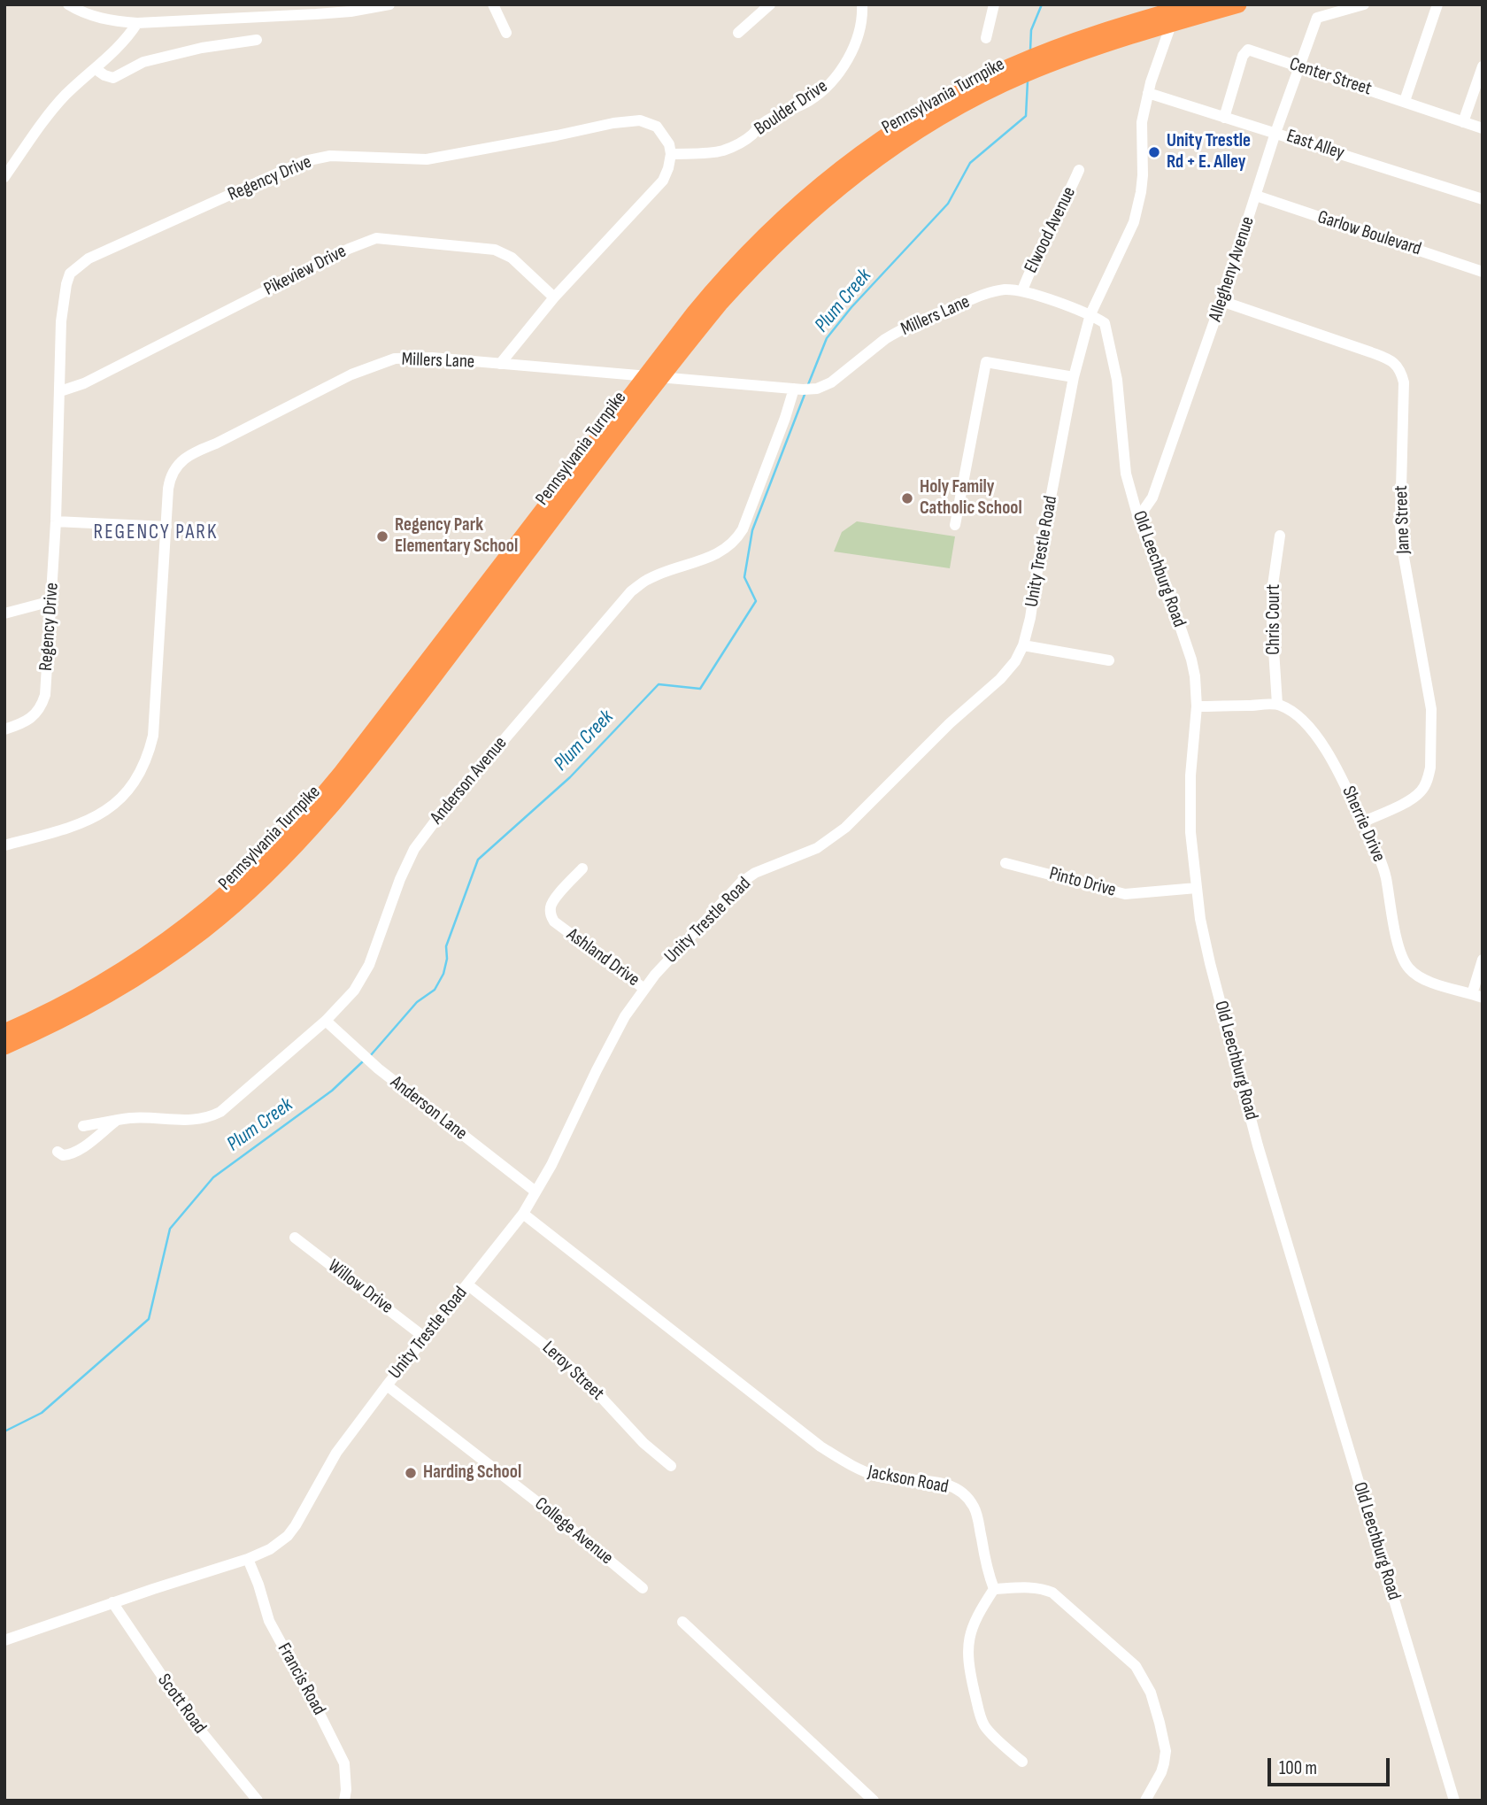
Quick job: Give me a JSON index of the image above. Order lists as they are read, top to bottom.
{
  "streets": {
    "highway": ["Pennsylvania Turnpike"],
    "street": [
      "Center Street",
      "Boulder Drive",
      "East Alley",
      "Regency Drive",
      "Elwood Avenue",
      "Garlow Boulevard",
      "Allegheny Avenue",
      "Pikeview Drive",
      "Millers Lane",
      "Jane Street",
      "Unity Trestle Road",
      "Old Leechburg Road",
      "Chris Court",
      "Anderson Avenue",
      "Sherrie Drive",
      "Pinto Drive",
      "Ashland Drive",
      "Anderson Lane",
      "Willow Drive",
      "Leroy Street",
      "Jackson Road",
      "College Avenue",
      "Francis Road",
      "Scott Road"
    ]
  },
  "crossings": [
    ["Center Street", "East Alley"],
    ["Center Street", "Allegheny Avenue"],
    ["Boulder Drive", "Regency Drive"],
    ["East Alley", "Allegheny Avenue"],
    ["East Alley", "Unity Trestle Road"],
    ["Regency Drive", "Pikeview Drive"],
    ["Elwood Avenue", "Millers Lane"],
    ["Garlow Boulevard", "Allegheny Avenue"],
    ["Allegheny Avenue", "Jane Street"],
    ["Allegheny Avenue", "Old Leechburg Road"],
    ["Millers Lane", "Unity Trestle Road"],
    ["Millers Lane", "Old Leechburg Road"],
    ["Millers Lane", "Anderson Avenue"],
    ["Jane Street", "Sherrie Drive"],
    ["Unity Trestle Road", "Old Leechburg Road"],
    ["Unity Trestle Road", "Ashland Drive"],
    ["Unity Trestle Road", "Anderson Lane"],
    ["Unity Trestle Road", "Willow Drive"],
    ["Unity Trestle Road", "Leroy Street"],
    ["Unity Trestle Road", "Jackson Road"],
    ["Unity Trestle Road", "College Avenue"],
    ["Unity Trestle Road", "Francis Road"],
    ["Unity Trestle Road", "Scott Road"],
    ["Old Leechburg Road", "Pinto Drive"],
    ["Chris Court", "Sherrie Drive"],
    ["Anderson Avenue", "Anderson Lane"]
  ],
  "districts": ["REGENCY PARK"],
  "water": ["Plum Creek"],
  "places": [
    "Unity Trestle Rd + E. Alley",
    "Holy Family Catholic School",
    "Regency Park Elementary School",
    "Harding School"
  ],
  "scale_bar": "100 m"
}
